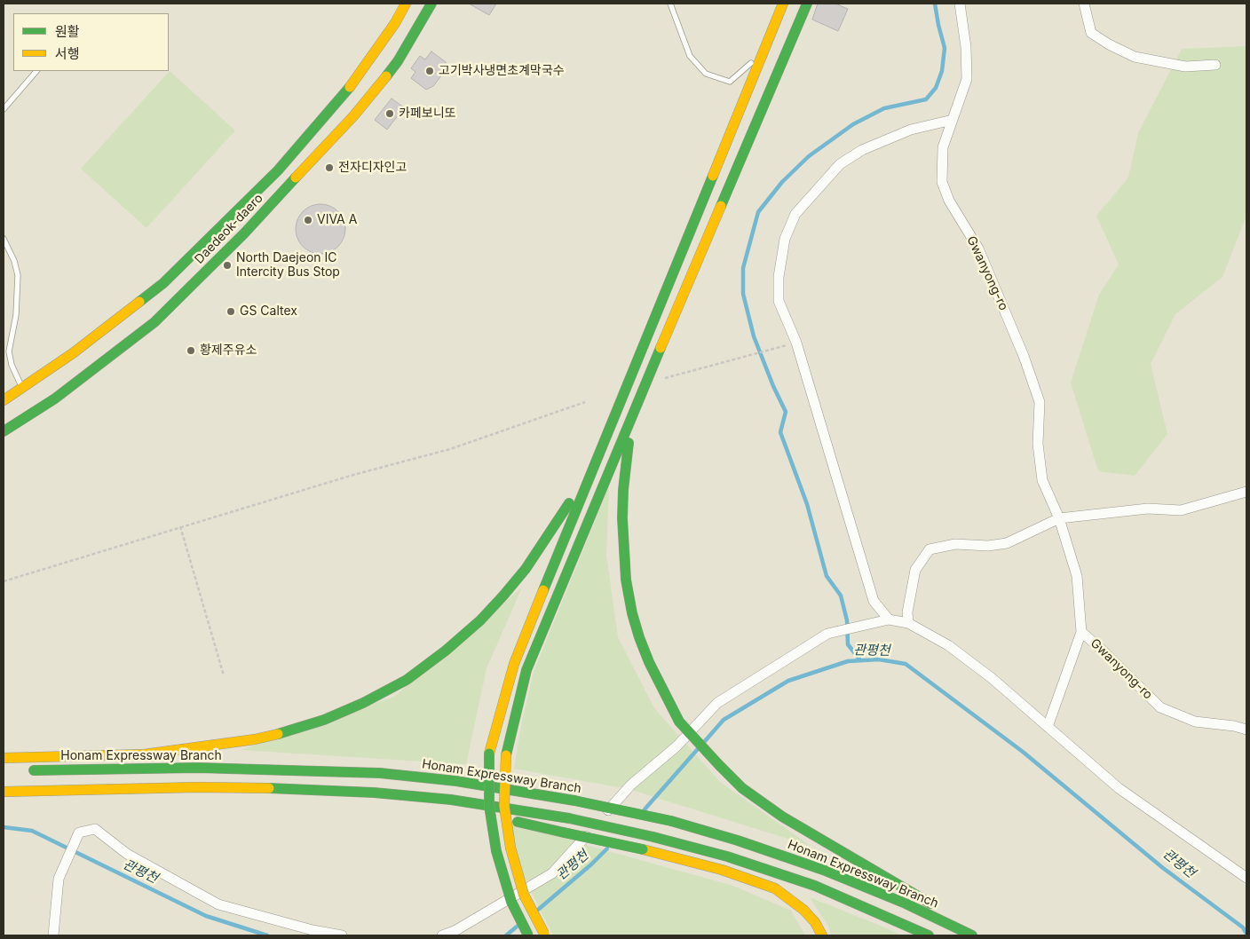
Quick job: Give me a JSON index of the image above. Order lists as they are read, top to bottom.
{
  "streets": {
    "main road": ["Daedeok-daero", "Honam Expressway Branch"],
    "street": ["Gwanyong-ro"]
  },
  "water": ["관평천"],
  "places": [
    "고기박사냉면초계막국수",
    "카페보니또",
    "전자디자인고",
    "VIVA A",
    "North Daejeon IC Intercity Bus Stop",
    "GS Caltex",
    "황제주유소"
  ],
  "legend": ["원활", "서행"]
}
